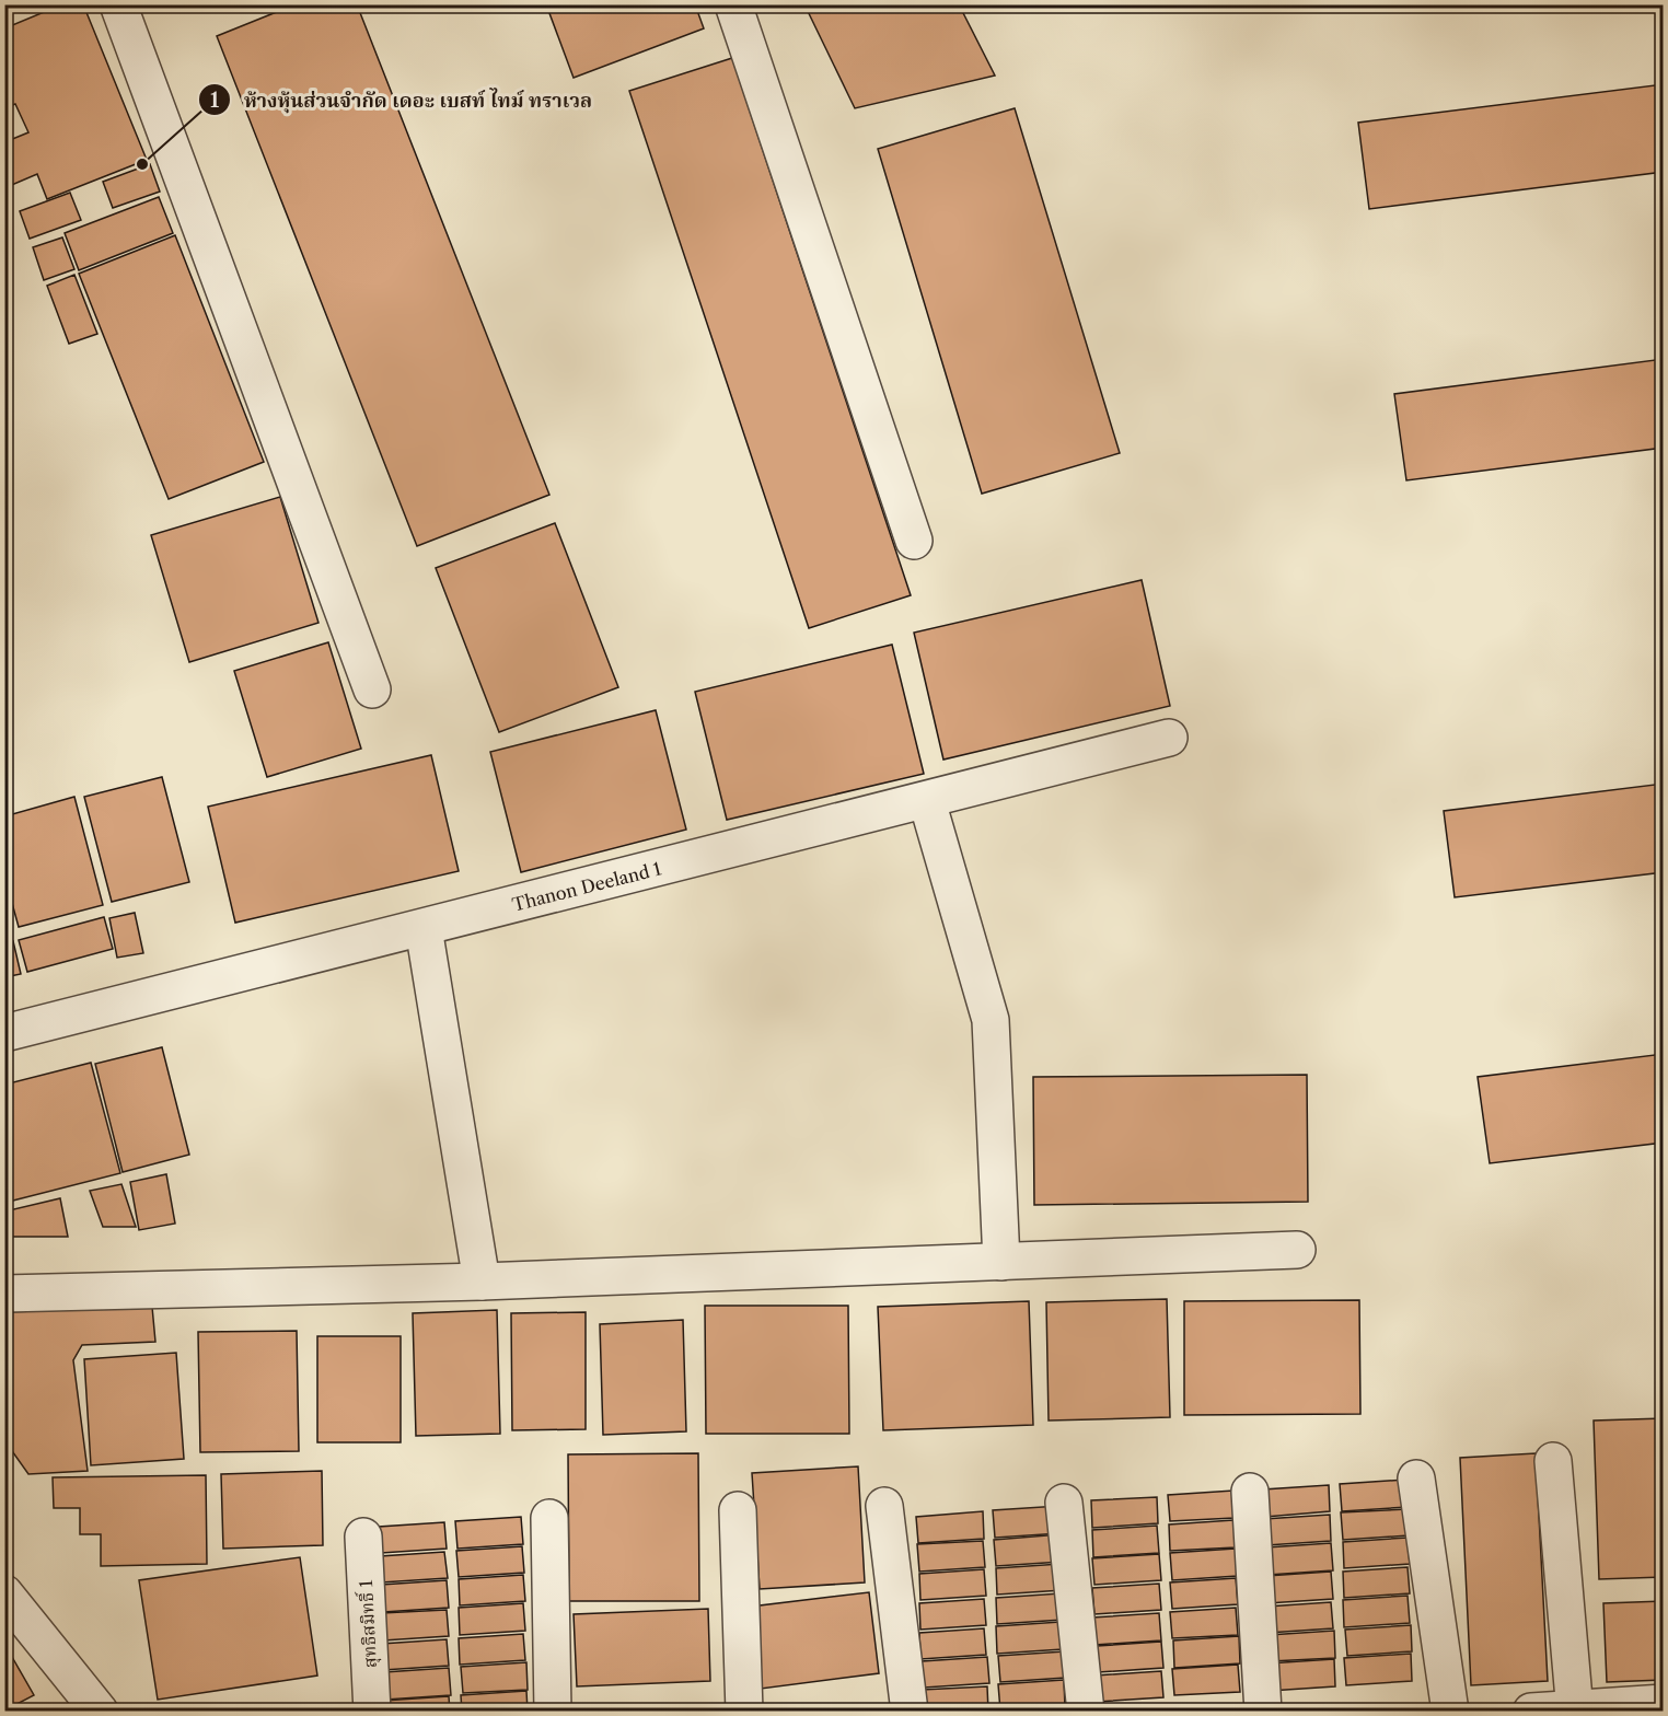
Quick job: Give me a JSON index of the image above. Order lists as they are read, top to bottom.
{
  "streets": {
    "street": ["Thanon Deeland 1", "สุทธิสมิทธิ์ 1"]
  },
  "places": ["ห้างหุ้นส่วนจำกัด เดอะ เบสท์ ไทม์ ทราเวล"]
}
